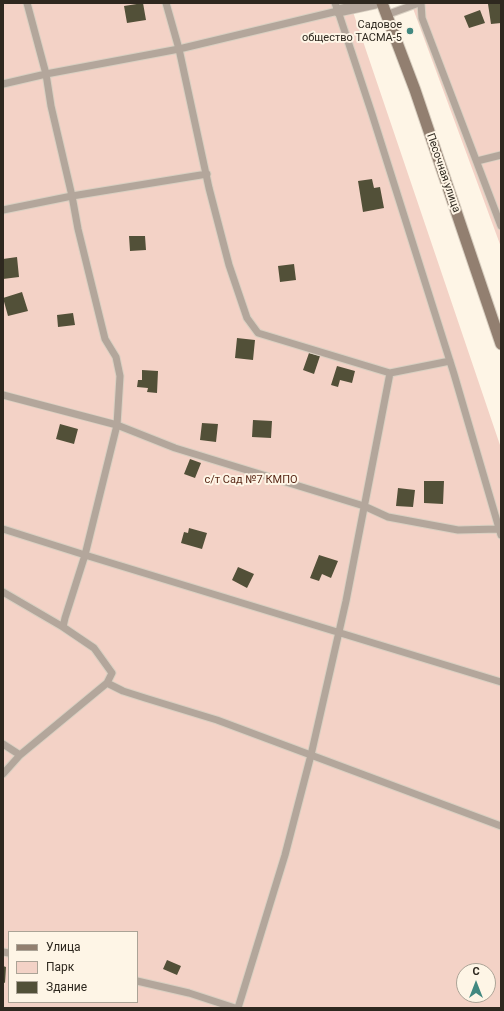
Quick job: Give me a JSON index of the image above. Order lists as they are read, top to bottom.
{
  "streets": {
    "main road": ["Песочная улица"]
  },
  "parks": ["с/т Сад №7 КМПО"],
  "places": ["Садовое общество ТАСМА-5"],
  "legend": ["Улица", "Парк", "Здание"],
  "north": "top"
}
